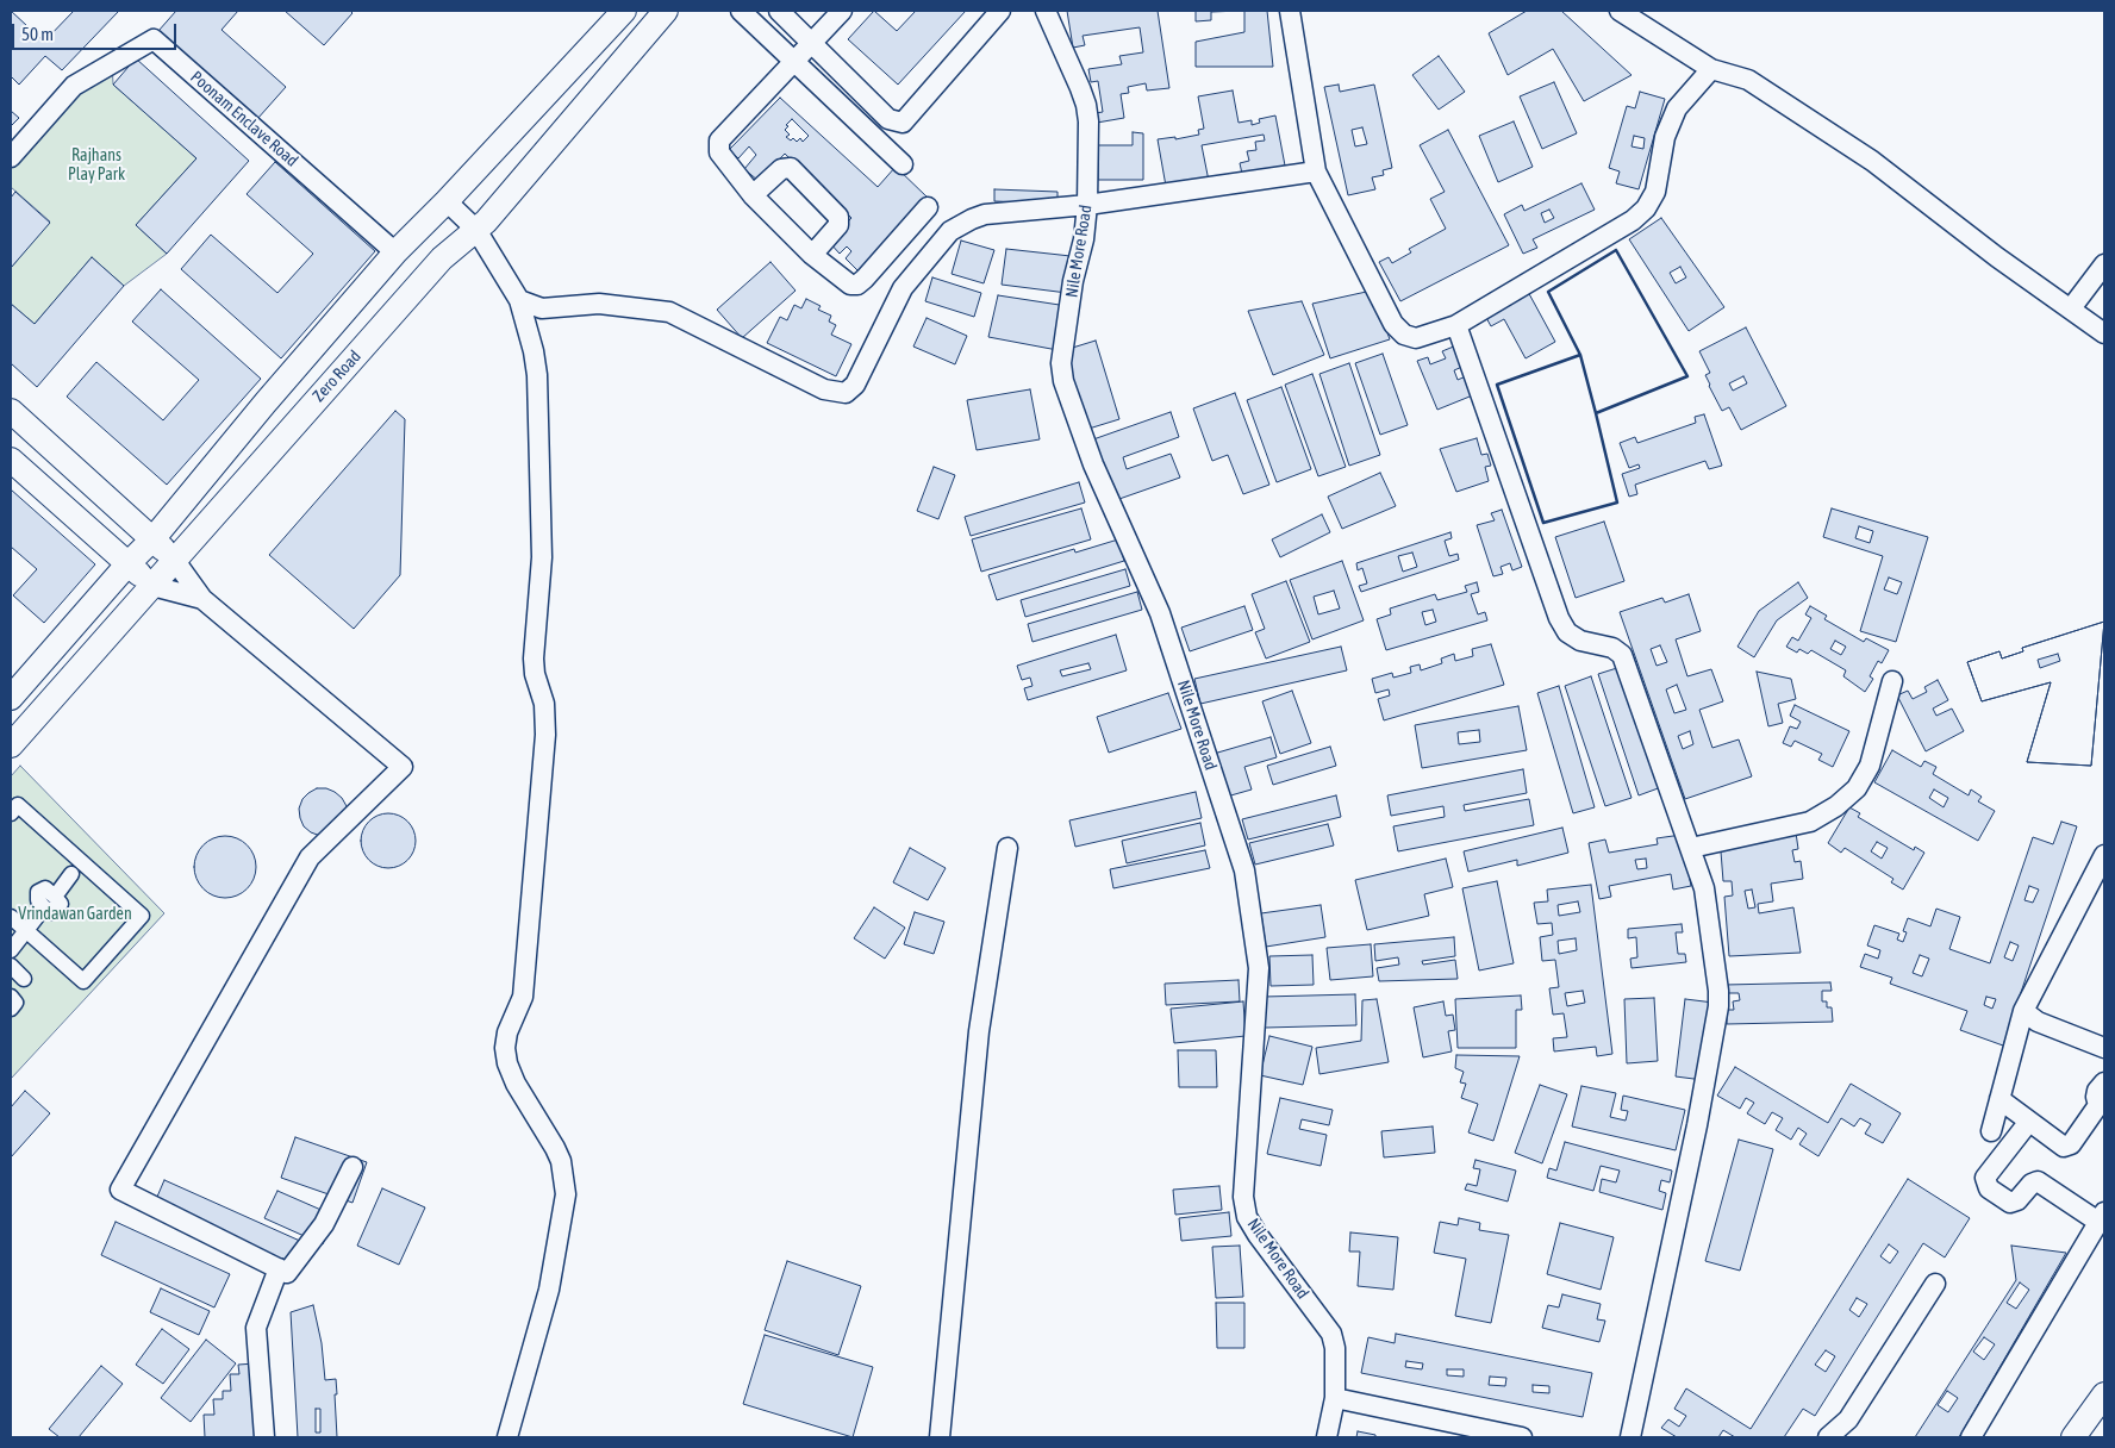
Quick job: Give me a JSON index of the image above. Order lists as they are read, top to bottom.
{
  "streets": {
    "street": ["Poonam Enclave Road", "Nile More Road", "Zero Road"]
  },
  "parks": ["Rajhans Play Park", "Vrindawan Garden"],
  "scale_bar": "50 m"
}
